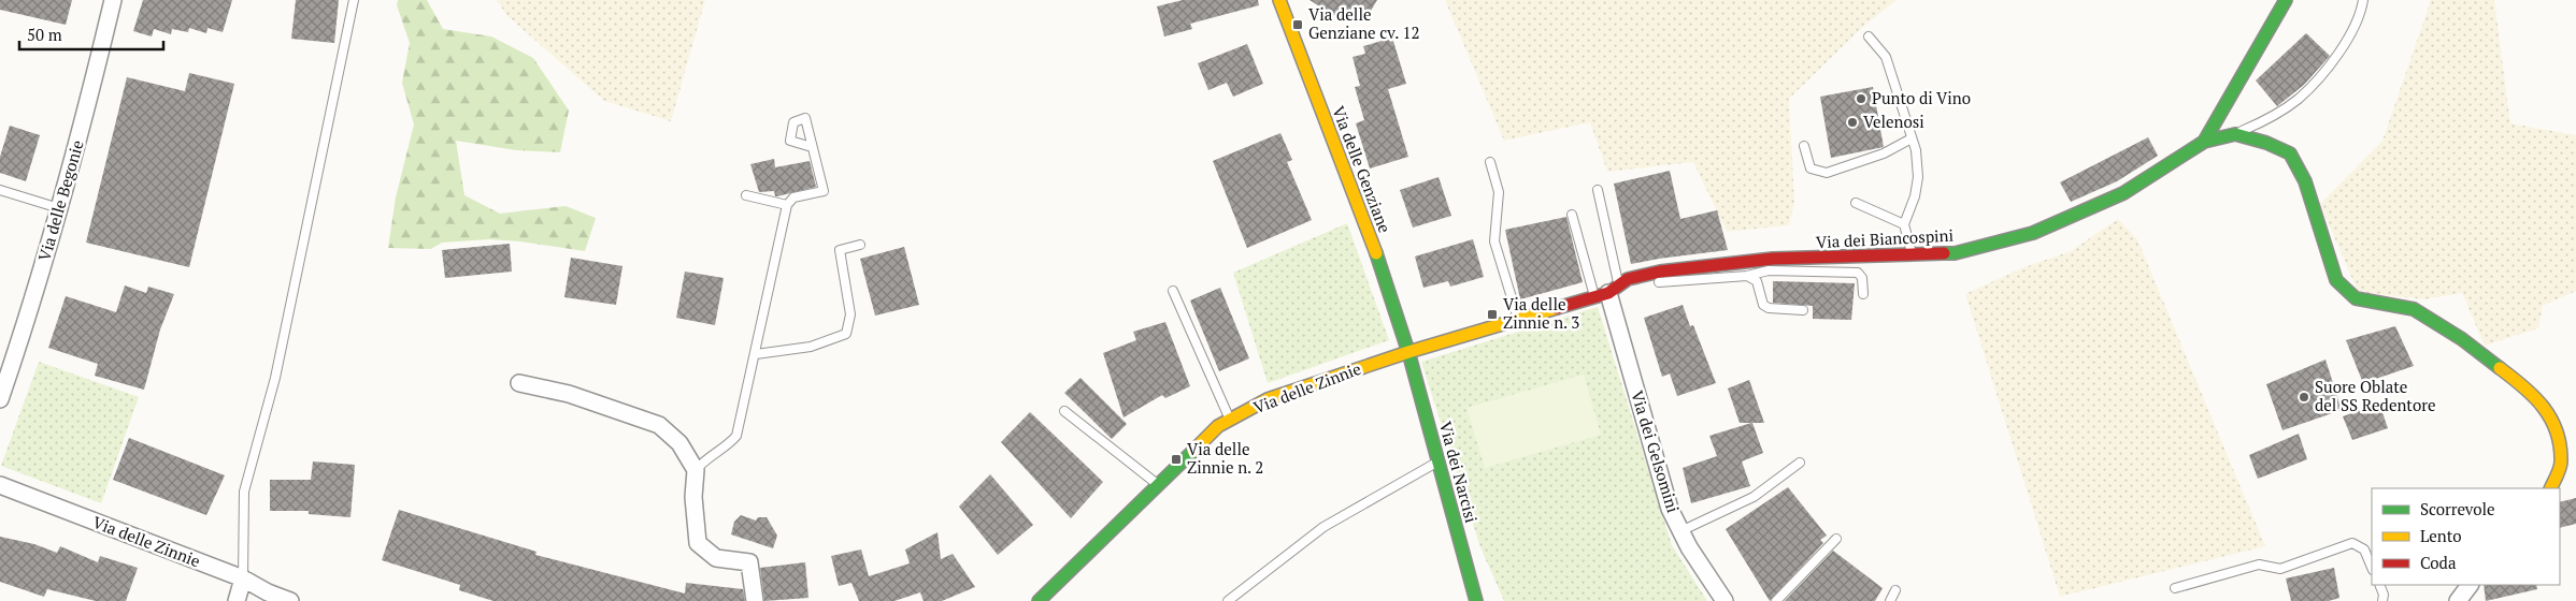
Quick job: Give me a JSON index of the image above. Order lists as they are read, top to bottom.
{
  "streets": {
    "street": [
      "Via delle Genziane",
      "Via delle Begonie",
      "Via dei Biancospini",
      "Via delle Zinnie",
      "Via dei Gelsomini",
      "Via dei Narcisi"
    ]
  },
  "crossings": [
    ["Via delle Genziane", "Via delle Zinnie"],
    ["Via delle Genziane", "Via dei Narcisi"],
    ["Via dei Biancospini", "Via delle Zinnie"],
    ["Via dei Biancospini", "Via dei Gelsomini"],
    ["Via delle Zinnie", "Via dei Gelsomini"],
    ["Via delle Zinnie", "Via dei Narcisi"]
  ],
  "places": {
    "transit": ["Via delle Genziane cv. 12", "Via delle Zinnie n. 3", "Via delle Zinnie n. 2"],
    "other": ["Punto di Vino", "Velenosi", "Suore Oblate del SS Redentore"]
  },
  "legend": ["Scorrevole", "Lento", "Coda"],
  "scale_bar": "50 m"
}
